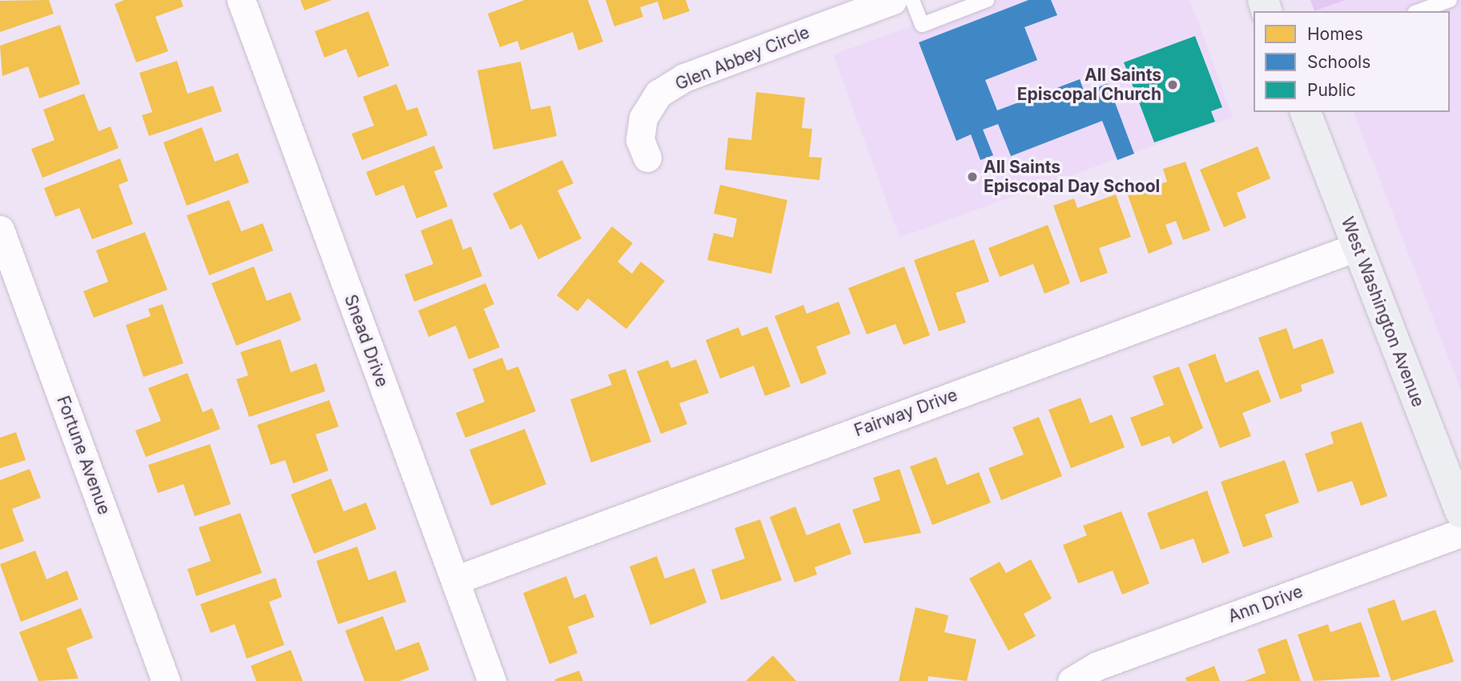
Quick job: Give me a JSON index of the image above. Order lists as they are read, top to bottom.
{
  "streets": {
    "main road": ["West Washington Avenue"],
    "street": [
      "Glen Abbey Circle",
      "Snead Drive",
      "Fairway Drive",
      "Fortune Avenue",
      "Ann Drive"
    ]
  },
  "crossings": [
    ["West Washington Avenue", "Fairway Drive"],
    ["Snead Drive", "Fairway Drive"]
  ],
  "places": ["All Saints Episcopal Church", "All Saints Episcopal Day School"],
  "legend": ["Homes", "Schools", "Public"]
}
